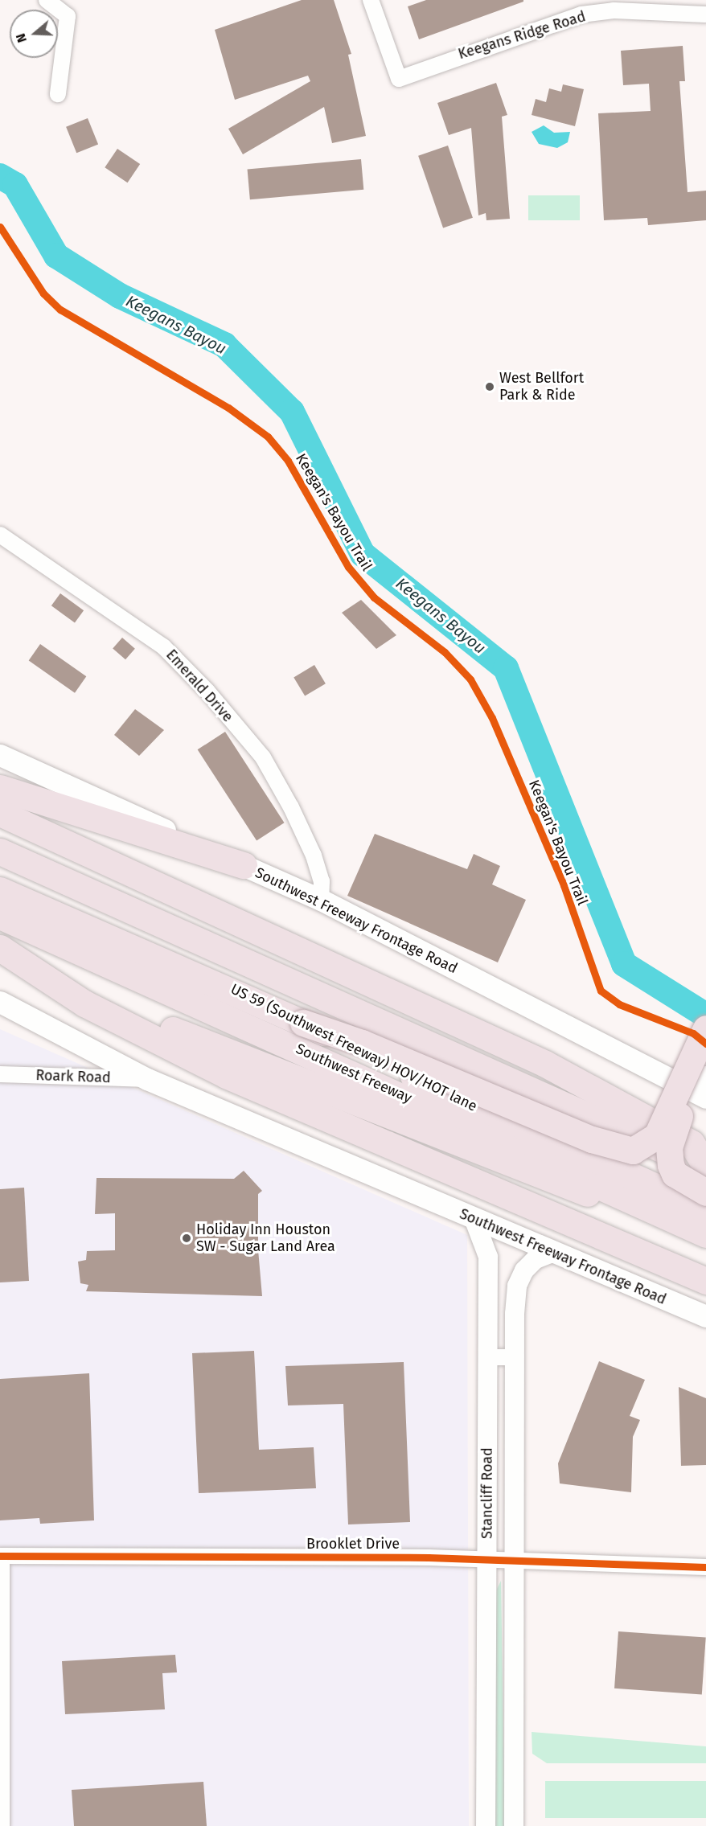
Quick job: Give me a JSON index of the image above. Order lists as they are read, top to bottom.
{
  "streets": {
    "highway": ["US 59 (Southwest Freeway) HOV/HOT lane", "Southwest Freeway"],
    "main road": ["Southwest Freeway Frontage Road"],
    "street": [
      "Keegans Ridge Road",
      "Emerald Drive",
      "Roark Road",
      "Stancliff Road",
      "Brooklet Drive"
    ],
    "cycle path": ["Keegan's Bayou Trail"]
  },
  "crossings": [
    ["Emerald Drive", "Southwest Freeway Frontage Road"],
    ["Southwest Freeway Frontage Road", "Roark Road"],
    ["Southwest Freeway Frontage Road", "Stancliff Road"],
    ["Stancliff Road", "Brooklet Drive"]
  ],
  "water": ["Keegans Bayou"],
  "places": ["West Bellfort Park & Ride", "Holiday Inn Houston SW - Sugar Land Area"],
  "north": "left"
}
